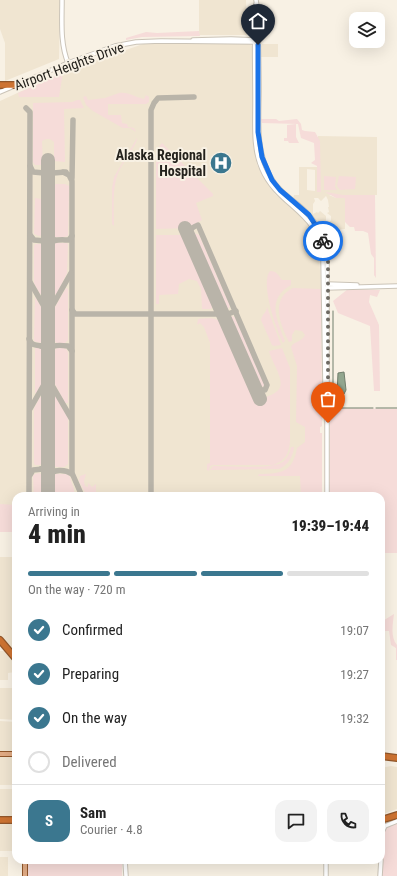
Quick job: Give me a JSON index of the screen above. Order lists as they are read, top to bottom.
{
  "streets": {
    "main road": ["Airport Heights Drive"]
  },
  "places": {
    "hospital": ["Alaska Regional Hospital"]
  },
  "page": {
    "heading": ["4 min", "Arriving in", "19:39–19:44"],
    "panel": ["Sam", "Courier · 4.8"],
    "bar": "On the way · 720 m",
    "list": [
      ["Confirmed", "19:07"],
      ["Preparing", "19:27"],
      ["On the way", "19:32"],
      "Delivered"
    ],
    "round": "S"
  }
}
